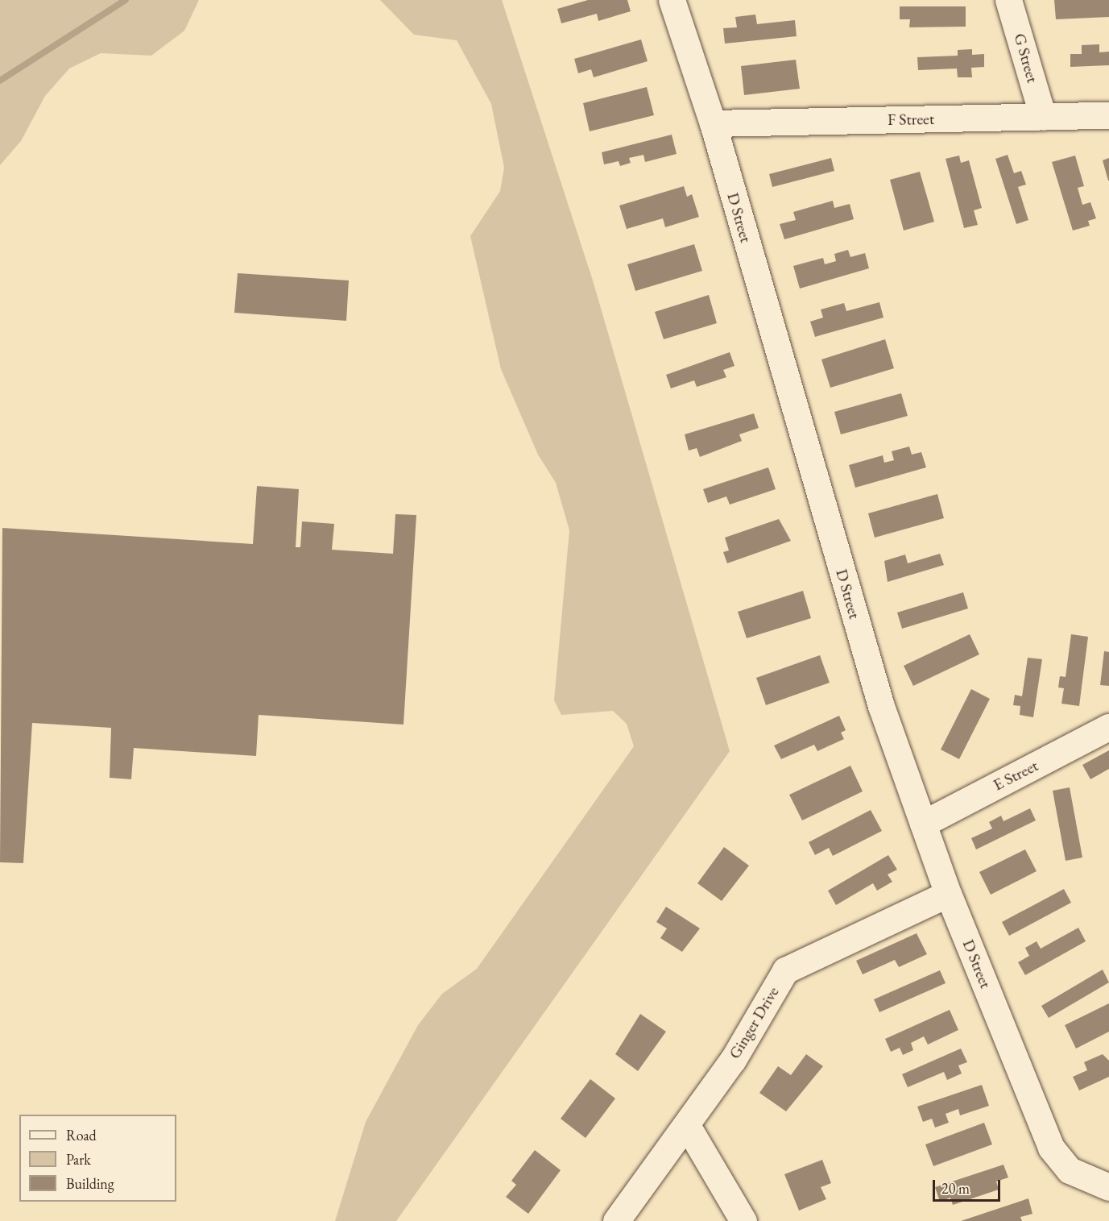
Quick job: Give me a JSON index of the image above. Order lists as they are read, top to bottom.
{
  "streets": {
    "street": [
      "G Street",
      "F Street",
      "D Street",
      "E Street",
      "Ginger Drive"
    ]
  },
  "crossings": [
    ["G Street", "F Street"],
    ["F Street", "D Street"],
    ["D Street", "E Street"],
    ["D Street", "Ginger Drive"]
  ],
  "legend": ["Road", "Park", "Building"],
  "scale_bar": "20 m"
}
